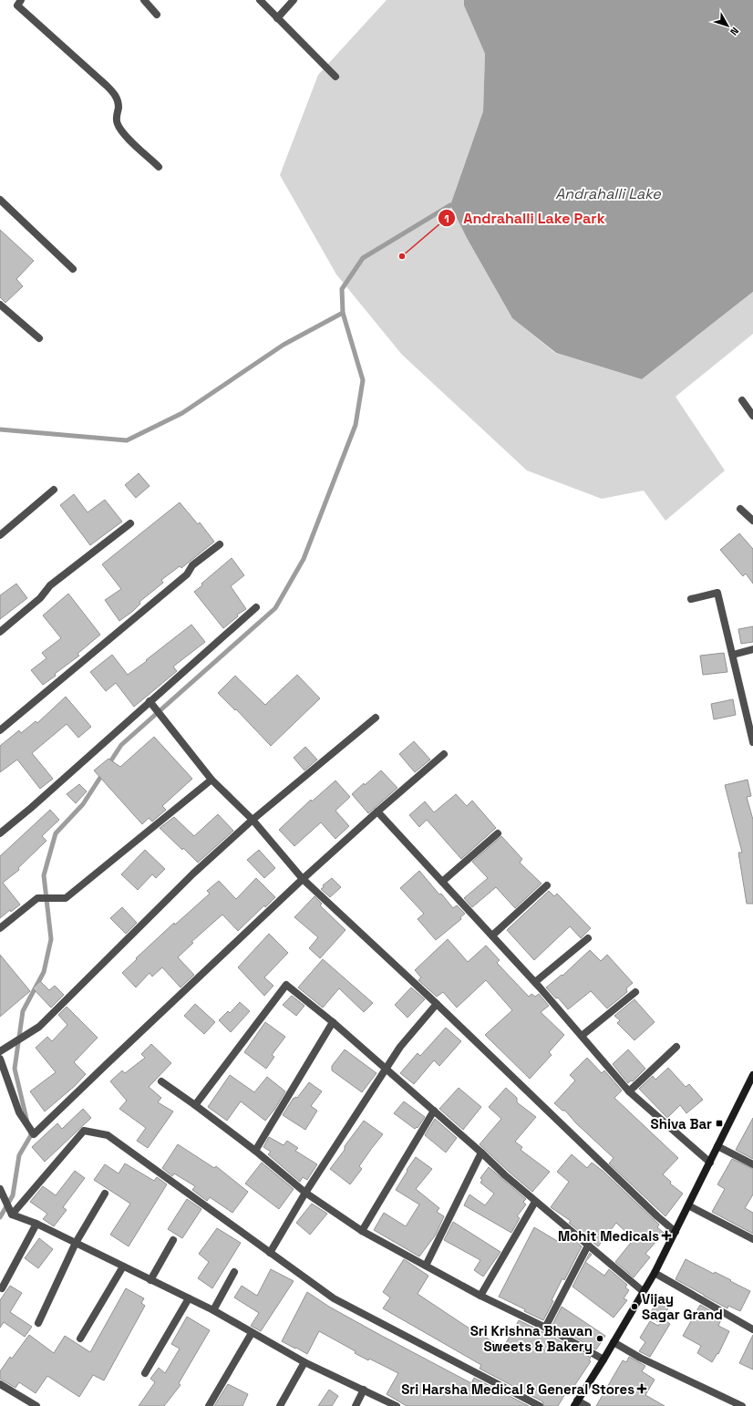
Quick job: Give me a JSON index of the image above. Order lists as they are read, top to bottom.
{
  "water": ["Andrahalli Lake"],
  "places": {
    "other": ["Andrahalli Lake Park", "Vijay Sagar Grand", "Sri Krishna Bhavan Sweets & Bakery"],
    "transit": ["Shiva Bar"],
    "health": ["Mohit Medicals", "Sri Harsha Medical & General Stores"]
  },
  "north": "bottom right"
}
